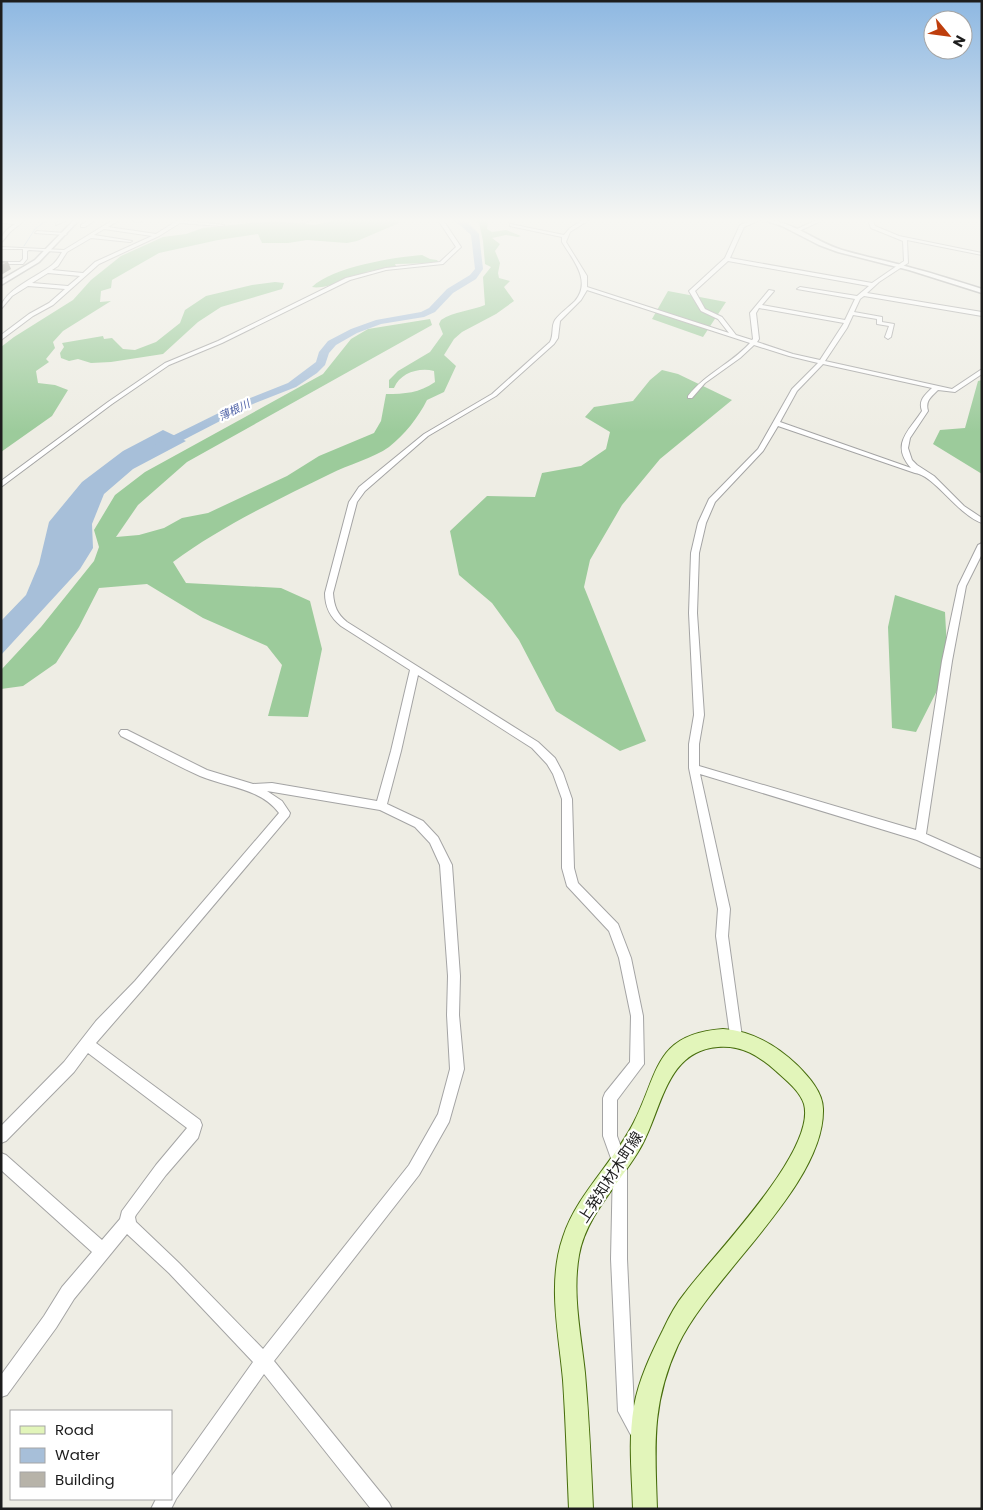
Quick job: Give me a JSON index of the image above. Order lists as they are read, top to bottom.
{
  "streets": {
    "main road": ["上発知材木町線"]
  },
  "water": ["薄根川"],
  "legend": ["Road", "Water", "Building"],
  "north": "bottom right"
}
